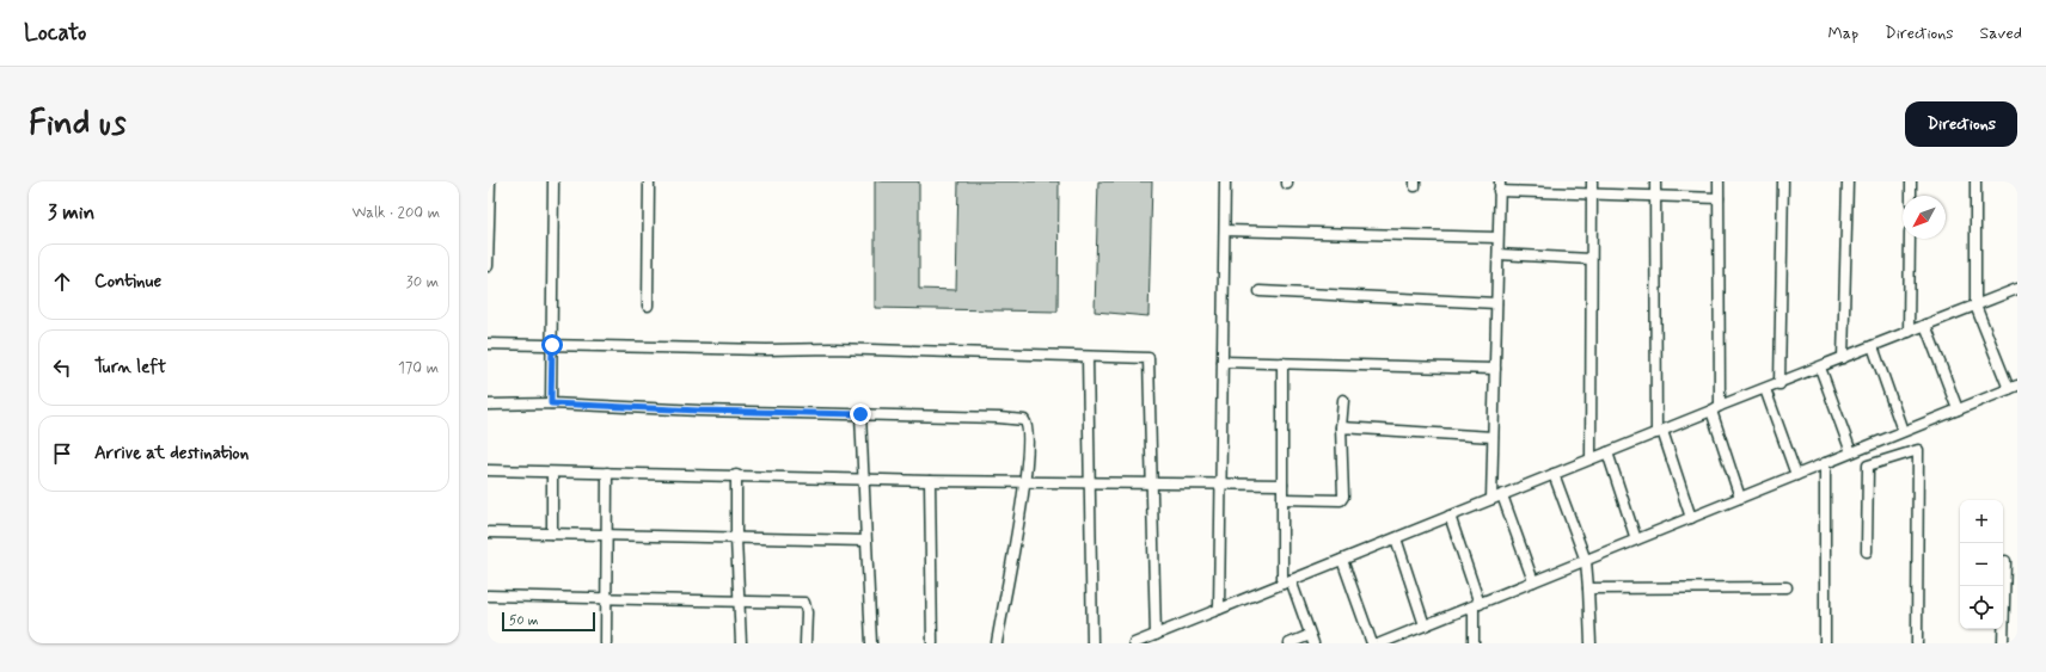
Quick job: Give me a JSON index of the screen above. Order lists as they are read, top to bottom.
{
  "scale_bar": "50 m",
  "north": "bottom left",
  "page": {
    "header": "Locato",
    "nav": ["Map", "Directions", "Saved"],
    "buttons": "Directions",
    "title": "Find us",
    "heading": ["3 min", "Walk · 200 m"],
    "list": [
      ["Continue", "30 m"],
      ["Turn left", "170 m"],
      "Arrive at destination"
    ],
    "map_buttons": ["+", "−"],
    "scale": "50 m"
  }
}
